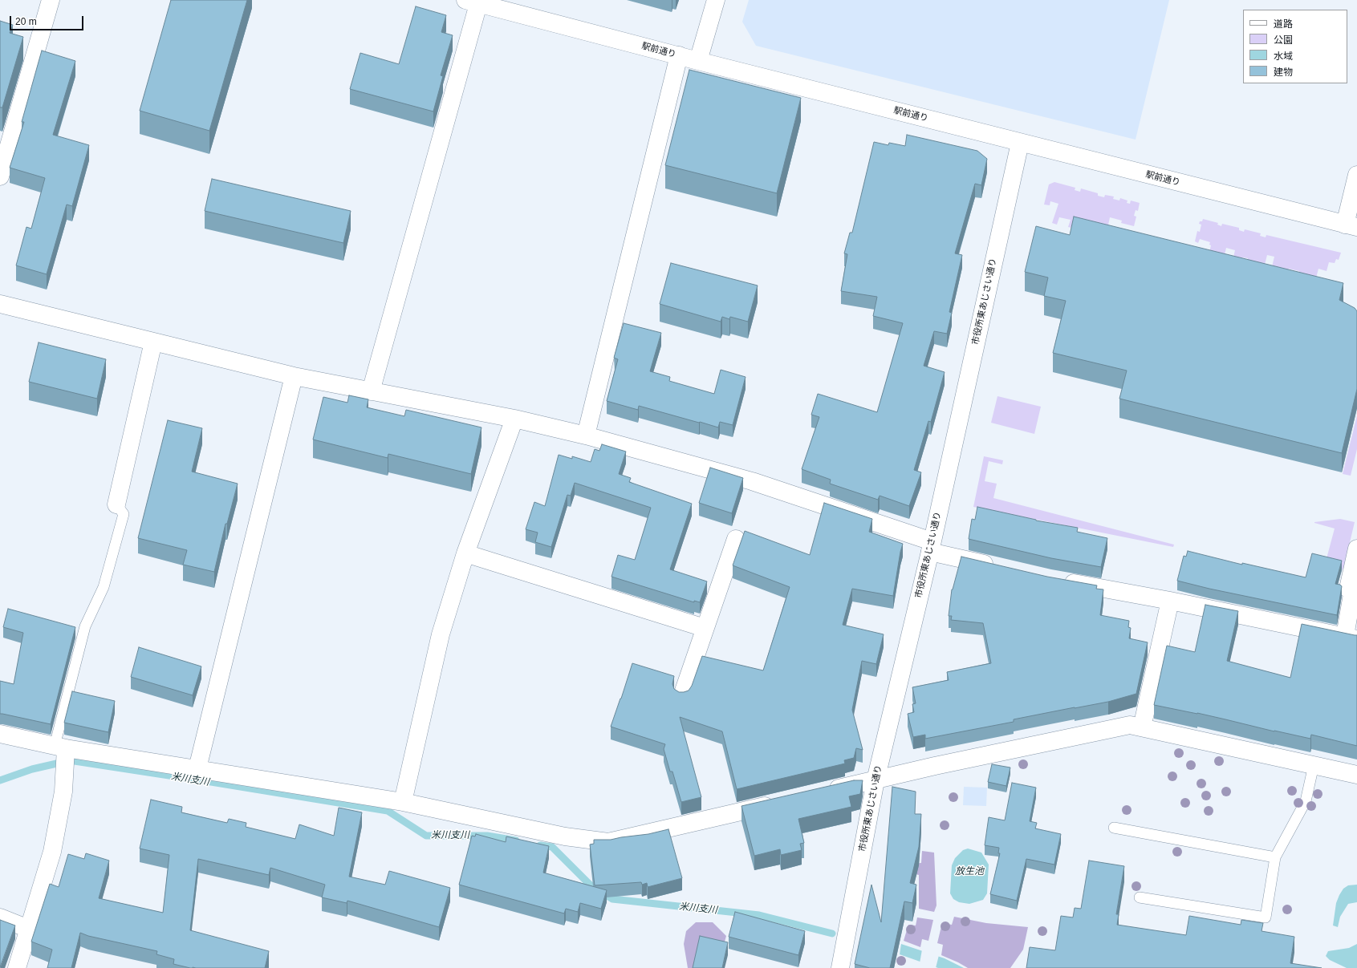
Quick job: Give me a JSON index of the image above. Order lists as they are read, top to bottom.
{
  "streets": {
    "street": ["駅前通り", "市役所東あじさい通り"]
  },
  "crossings": [
    ["駅前通り", "市役所東あじさい通り"]
  ],
  "water": ["米川支川", "放生池"],
  "legend": [
    "道路",
    "公園",
    "水域",
    "建物"
  ],
  "scale_bar": "20 m"
}
